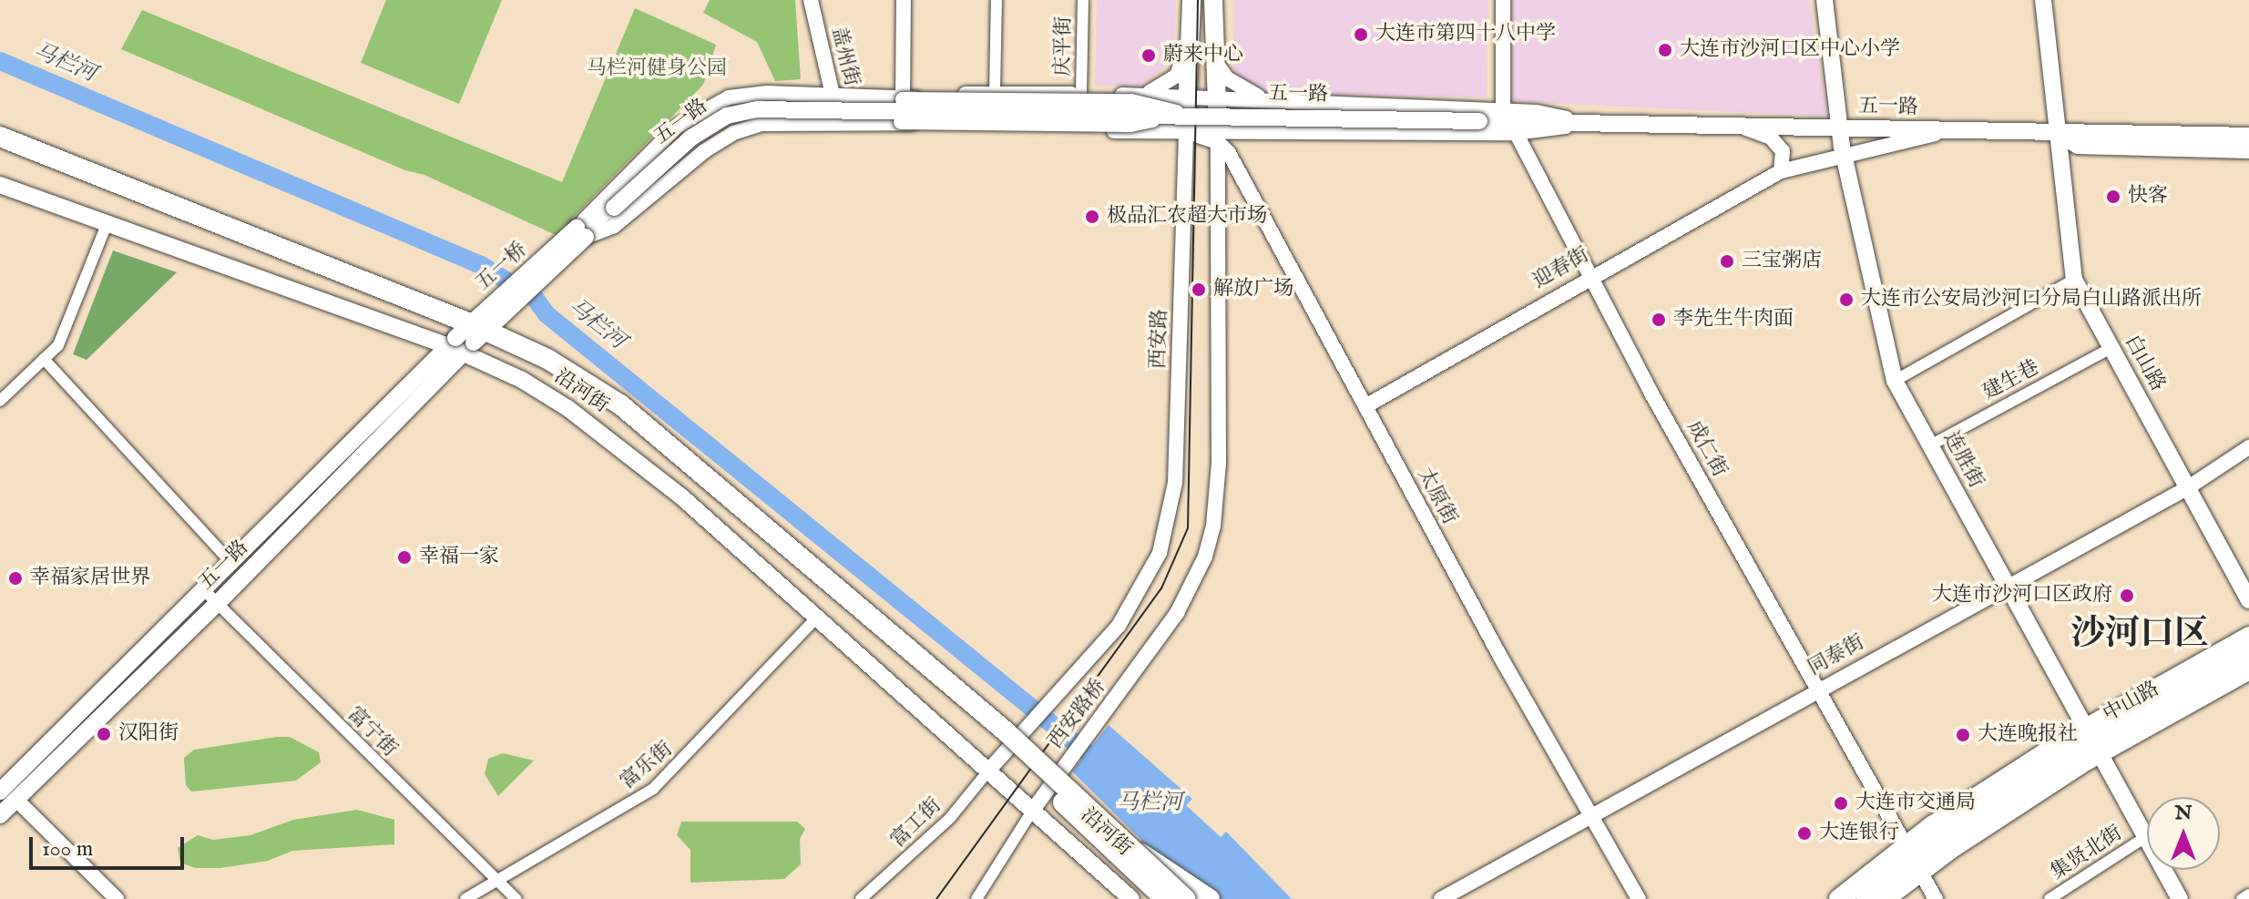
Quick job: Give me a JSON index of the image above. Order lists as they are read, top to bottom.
{
  "streets": {
    "highway": ["中山路"],
    "main road": [
      "五一路",
      "五一桥",
      "西安路",
      "白山路",
      "沿河街",
      "连胜街"
    ],
    "street": [
      "庆平街",
      "盖州街",
      "迎春街",
      "建生巷",
      "成仁街",
      "太原街",
      "同泰街",
      "西安路桥",
      "富宁街",
      "富乐街",
      "富工街",
      "集贤北街"
    ]
  },
  "crossings": [
    ["五一路", "五一桥"],
    ["五一路", "迎春街"],
    ["五一路", "西安路"],
    ["五一路", "白山路"],
    ["五一路", "沿河街"],
    ["五一路", "成仁街"],
    ["五一路", "连胜街"],
    ["五一路", "太原街"],
    ["五一路", "富宁街"],
    ["五一桥", "沿河街"],
    ["迎春街", "成仁街"],
    ["迎春街", "连胜街"],
    ["迎春街", "太原街"],
    ["西安路", "太原街"],
    ["西安路", "西安路桥"],
    ["白山路", "建生巷"],
    ["白山路", "同泰街"],
    ["建生巷", "连胜街"],
    ["沿河街", "西安路桥"],
    ["沿河街", "富乐街"],
    ["沿河街", "富工街"],
    ["成仁街", "同泰街"],
    ["成仁街", "中山路"],
    ["连胜街", "同泰街"],
    ["连胜街", "中山路"],
    ["连胜街", "集贤北街"],
    ["太原街", "同泰街"],
    ["太原街", "西安路桥"],
    ["西安路桥", "富工街"],
    ["富宁街", "富乐街"]
  ],
  "districts": ["沙河口区"],
  "water": ["马栏河"],
  "parks": ["马栏河健身公园"],
  "places": [
    "大连市第四十八中学",
    "大连市沙河口区中心小学",
    "蔚来中心",
    "快客",
    "极品汇农超大市场",
    "三宝粥店",
    "解放广场",
    "大连市公安局沙河口分局白山路派出所",
    "李先生牛肉面",
    "幸福一家",
    "幸福家居世界",
    "大连市沙河口区政府",
    "汉阳街",
    "大连晚报社",
    "大连市交通局",
    "大连银行"
  ],
  "scale_bar": "100 m",
  "north": "top"
}
